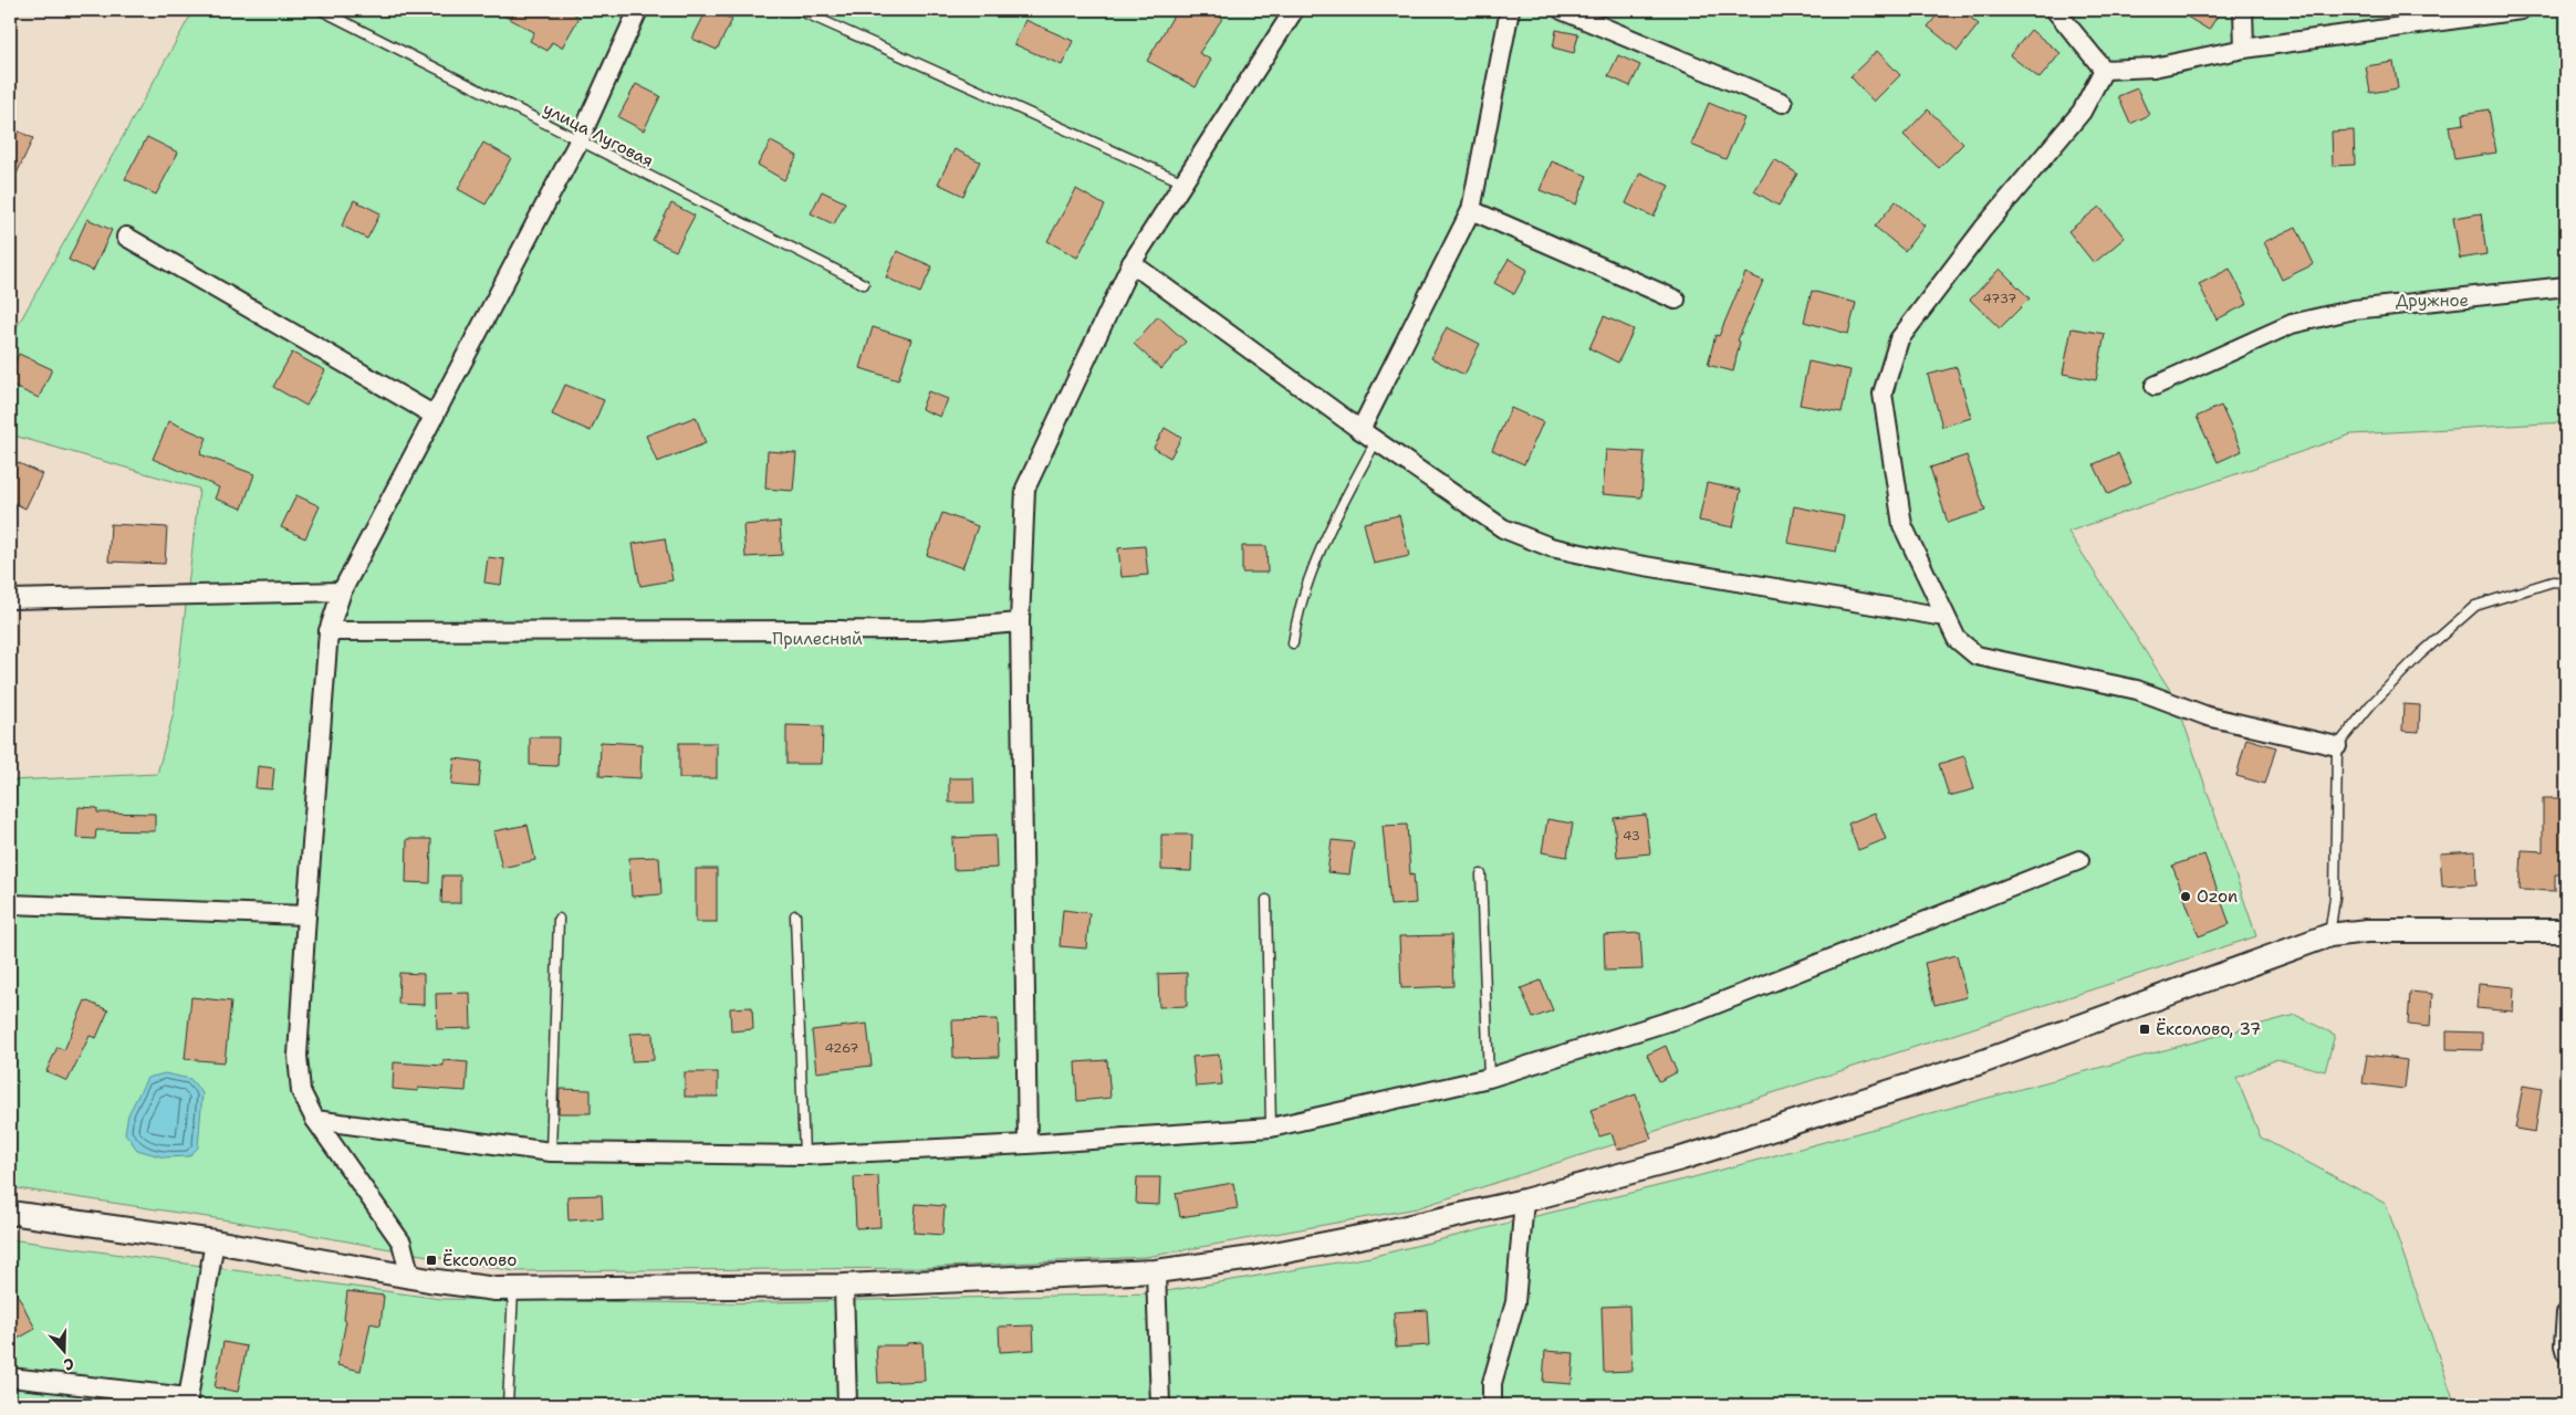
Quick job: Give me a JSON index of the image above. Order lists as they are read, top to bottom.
{
  "streets": {
    "lane": ["улица Луговая"]
  },
  "parks": ["Дружное", "Прилесный"],
  "places": {
    "other": ["Ozon"],
    "transit": ["Ёксолово, 37", "Ёксолово"]
  },
  "house_numbers": ["4737", "43", "4267"],
  "north": "bottom"
}
